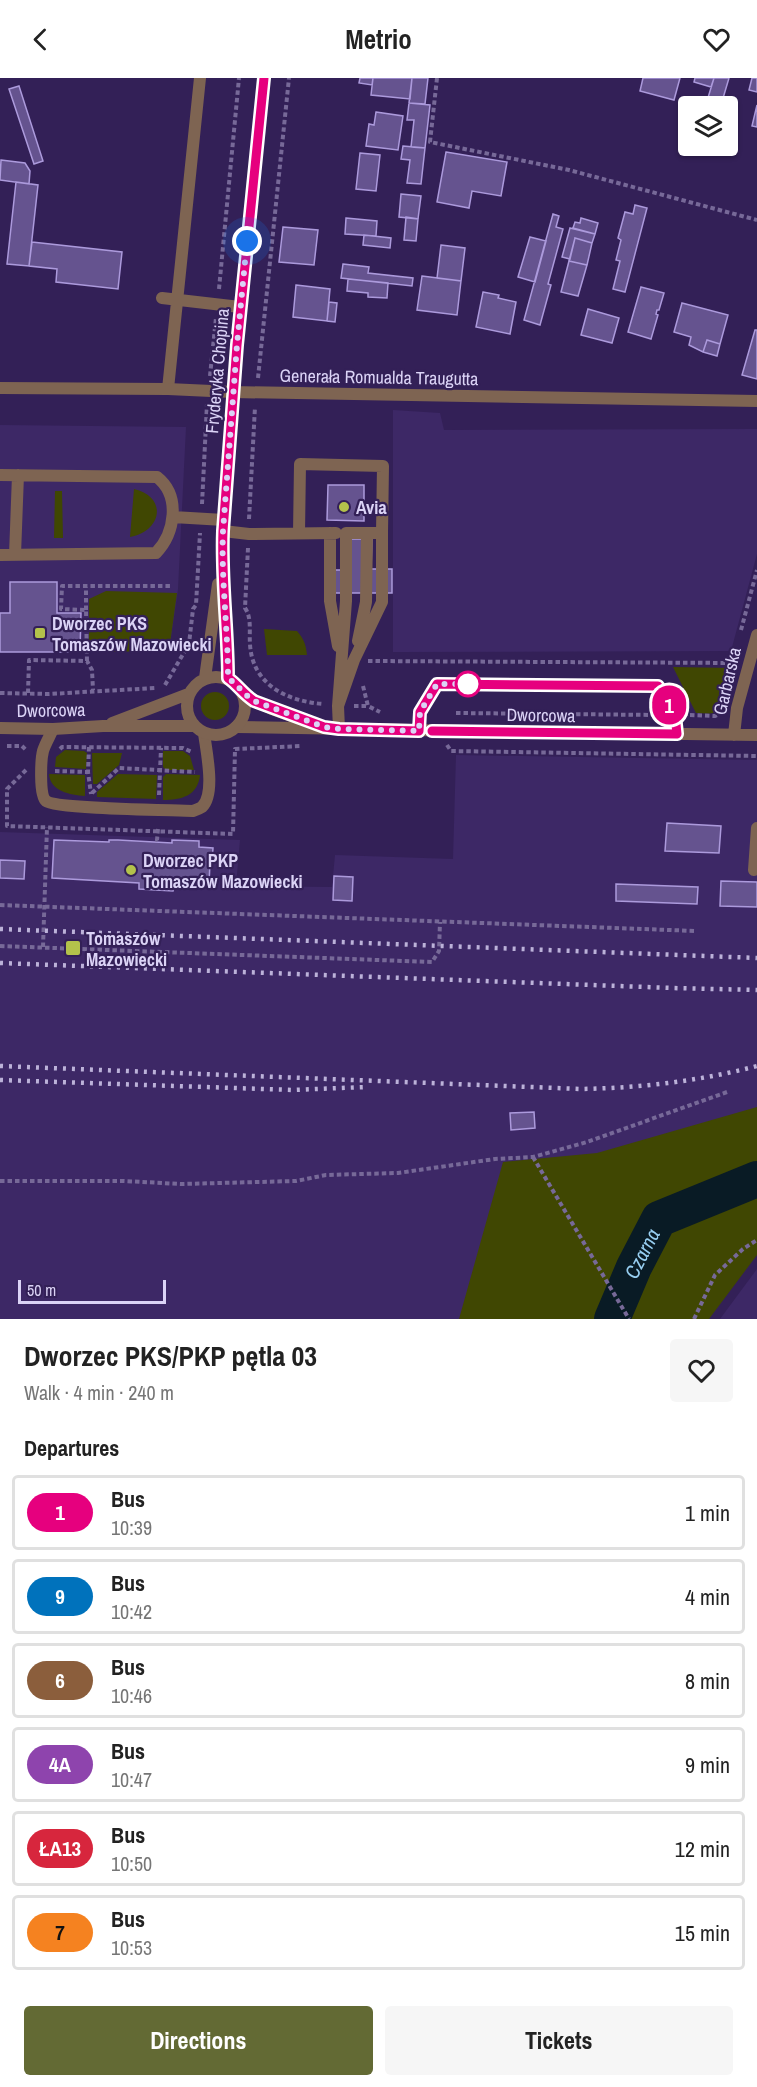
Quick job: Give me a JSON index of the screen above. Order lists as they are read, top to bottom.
{
  "streets": {
    "street": [
      "Fryderyka Chopina",
      "Generała Romualda Traugutta",
      "Garbarska",
      "Dworcowa"
    ]
  },
  "crossings": [
    ["Fryderyka Chopina", "Generała Romualda Traugutta"],
    ["Fryderyka Chopina", "Dworcowa"],
    ["Garbarska", "Dworcowa"]
  ],
  "water": ["Czarna"],
  "places": {
    "other": ["Avia", "Dworzec PKP Tomaszów Mazowiecki"],
    "transit": ["Dworzec PKS Tomaszów Mazowiecki", "Tomaszów Mazowiecki"]
  },
  "lines": ["bus line 1"],
  "scale_bar": "50 m",
  "page": {
    "header": "Metrio",
    "on_map": "1",
    "scale": "50 m",
    "heading": [
      ["Dworzec PKS/PKP pętla 03", "Walk · 4 min · 240 m"],
      "Departures"
    ],
    "list": [
      {
        "mark": "1",
        "name": "Bus",
        "note": "10:39",
        "value": "1 min"
      },
      {
        "mark": "9",
        "name": "Bus",
        "note": "10:42",
        "value": "4 min"
      },
      {
        "mark": "6",
        "name": "Bus",
        "note": "10:46",
        "value": "8 min"
      },
      {
        "mark": "4A",
        "name": "Bus",
        "note": "10:47",
        "value": "9 min"
      },
      {
        "mark": "ŁA13",
        "name": "Bus",
        "note": "10:50",
        "value": "12 min"
      },
      {
        "mark": "7",
        "name": "Bus",
        "note": "10:53",
        "value": "15 min"
      }
    ],
    "buttons": ["Directions", "Tickets"]
  }
}
